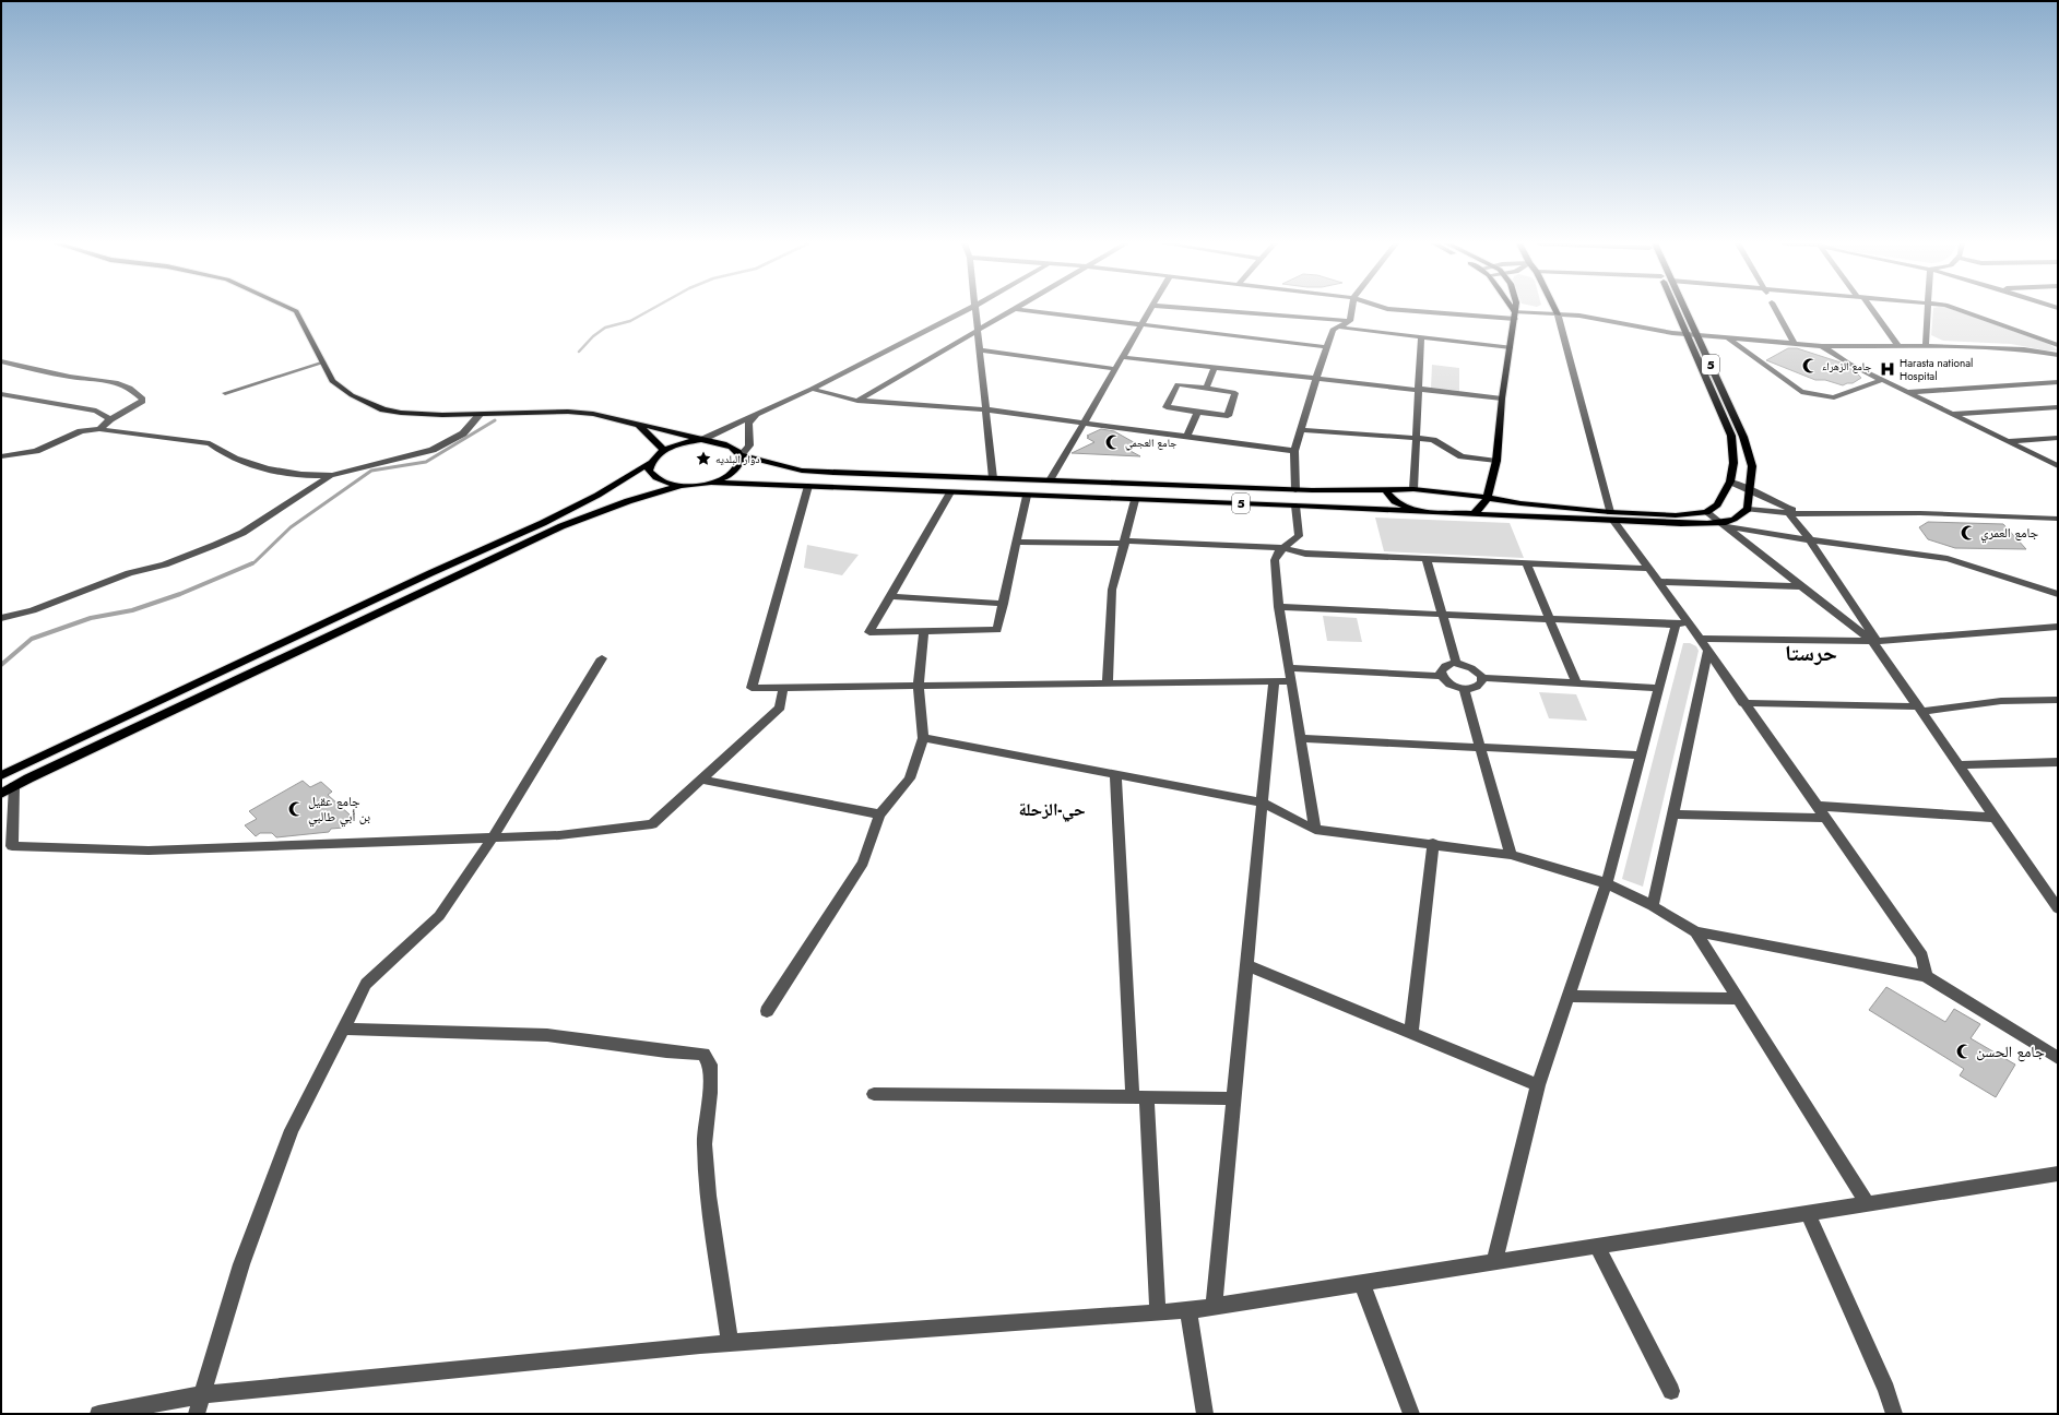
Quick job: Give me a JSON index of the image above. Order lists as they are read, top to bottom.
{
  "streets": {
    "main road": ["5"]
  },
  "districts": ["حرستا", "حي-الزحلة"],
  "places": {
    "mosque": [
      "جامع الزهراء",
      "جامع العجمي",
      "جامع العمري",
      "جامع عقيل بن أبي طالبي",
      "جامع الحسن"
    ],
    "hospital": ["Harasta national Hospital"],
    "place": ["دوار البلديه"]
  }
}
